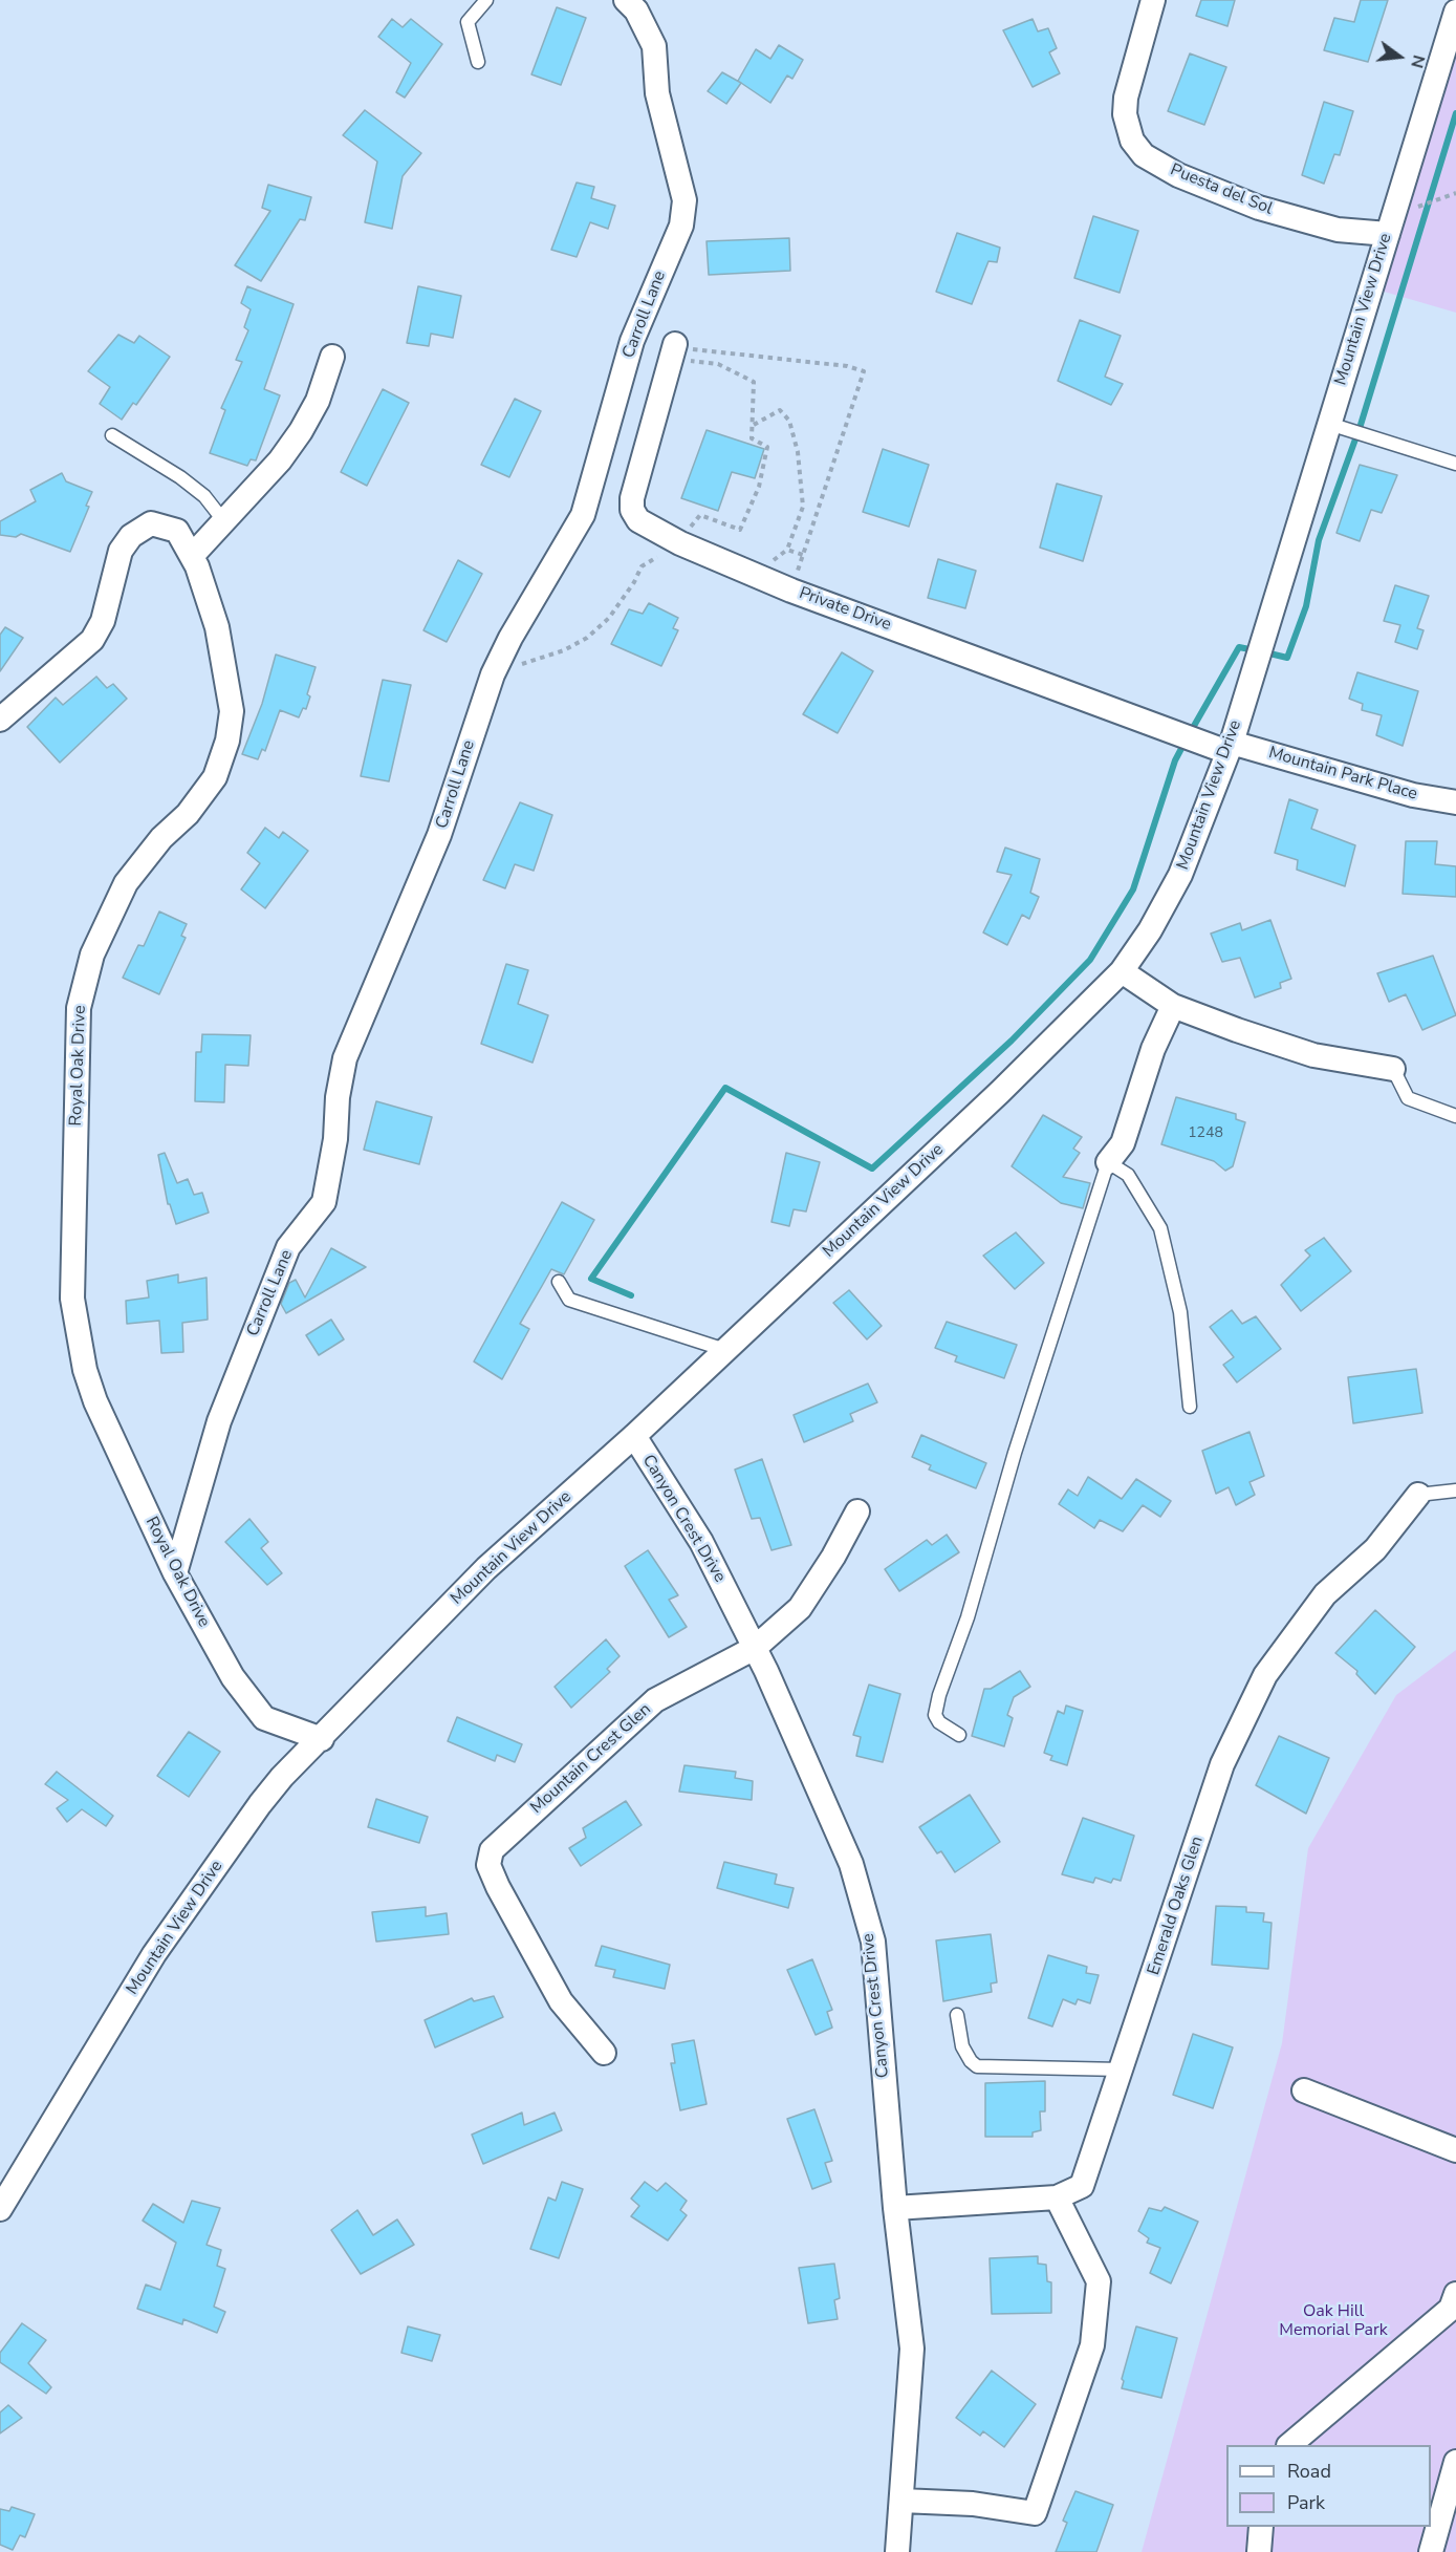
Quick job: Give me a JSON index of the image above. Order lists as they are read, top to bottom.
{
  "streets": {
    "street": [
      "Puesta del Sol",
      "Mountain View Drive",
      "Carroll Lane",
      "Private Drive",
      "Mountain Park Place",
      "Royal Oak Drive",
      "Canyon Crest Drive",
      "Mountain Crest Glen",
      "Emerald Oaks Glen"
    ]
  },
  "crossings": [
    ["Puesta del Sol", "Mountain View Drive"],
    ["Mountain View Drive", "Private Drive"],
    ["Mountain View Drive", "Mountain Park Place"],
    ["Mountain View Drive", "Royal Oak Drive"],
    ["Mountain View Drive", "Canyon Crest Drive"],
    ["Carroll Lane", "Royal Oak Drive"],
    ["Private Drive", "Mountain Park Place"],
    ["Canyon Crest Drive", "Mountain Crest Glen"],
    ["Canyon Crest Drive", "Emerald Oaks Glen"]
  ],
  "parks": ["Oak Hill Memorial Park"],
  "house_numbers": ["1248"],
  "legend": ["Road", "Park"],
  "north": "right"
}
